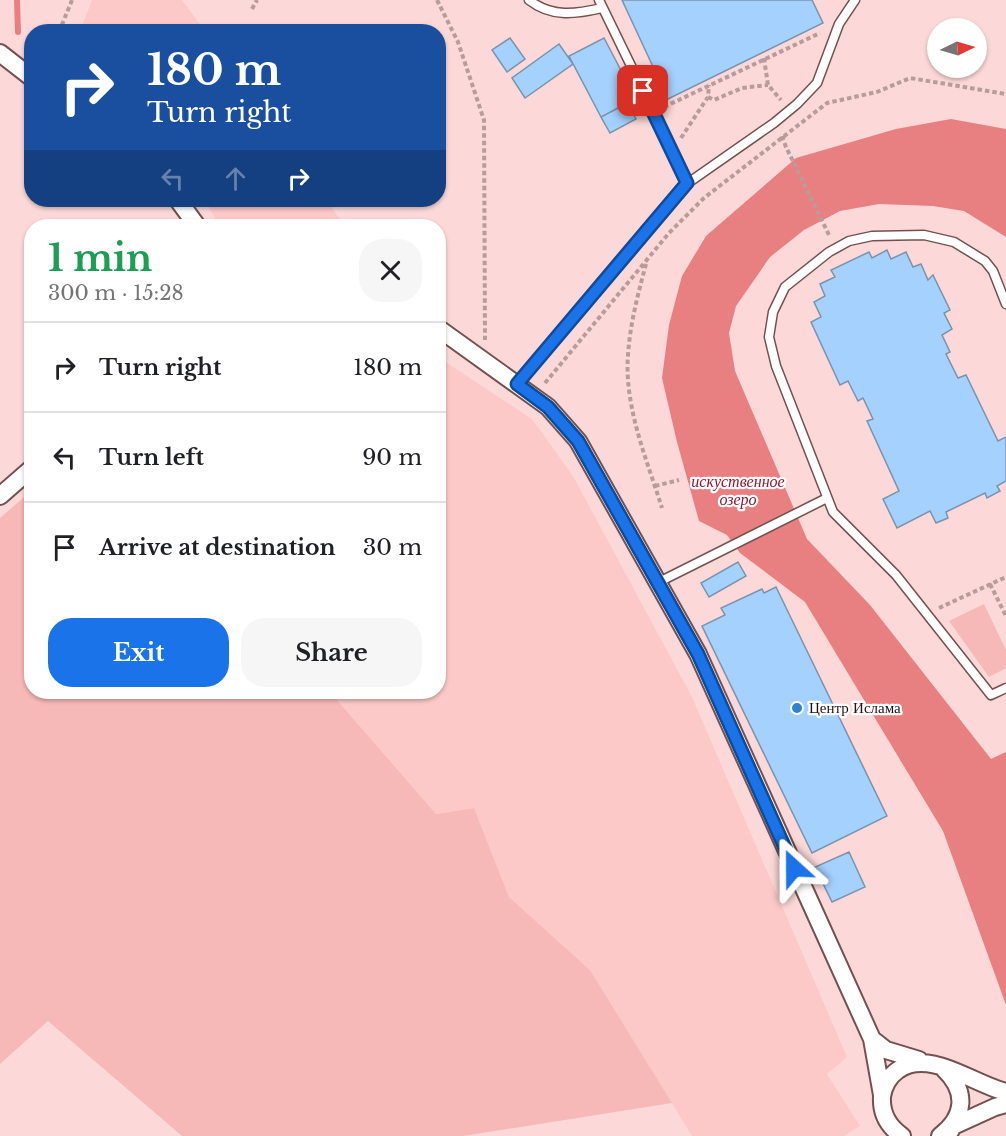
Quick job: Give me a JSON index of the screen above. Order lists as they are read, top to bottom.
{
  "water": ["искуственное озеро"],
  "places": ["Центр Ислама"],
  "north": "right",
  "page": {
    "turn": ["180 m", "Turn right"],
    "heading": ["1 min", "300 m · 15:28"],
    "list": [
      {
        "name": "Turn right",
        "value": "180 m"
      },
      {
        "name": "Turn left",
        "value": "90 m"
      },
      {
        "name": "Arrive at destination",
        "value": "30 m"
      }
    ],
    "buttons": ["Exit", "Share"]
  }
}
